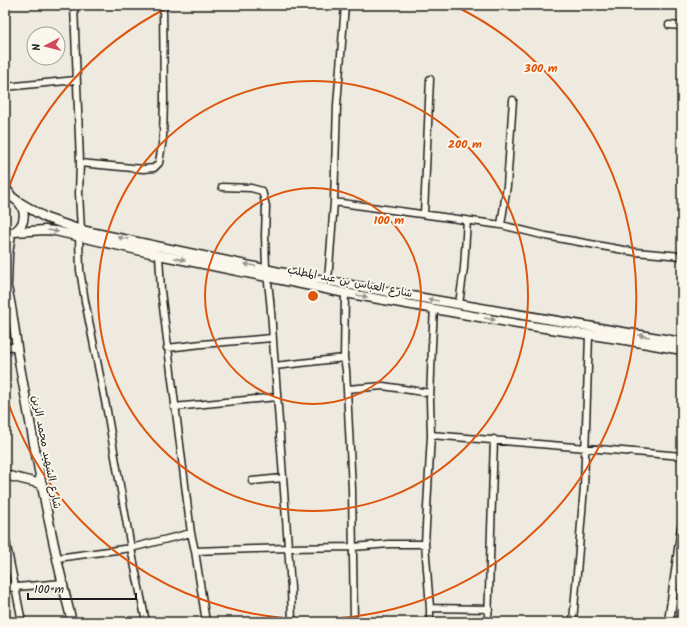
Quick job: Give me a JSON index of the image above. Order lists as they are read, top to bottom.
{
  "streets": {
    "street": ["شارع العباس بن عبد المطلب", "شارع الشهيد محمد الزبن"]
  },
  "crossings": [
    ["شارع العباس بن عبد المطلب", "شارع الشهيد محمد الزبن"]
  ],
  "scale_bar": "100 m",
  "north": "left",
  "rings": ["300 m", "200 m", "100 m"]
}
